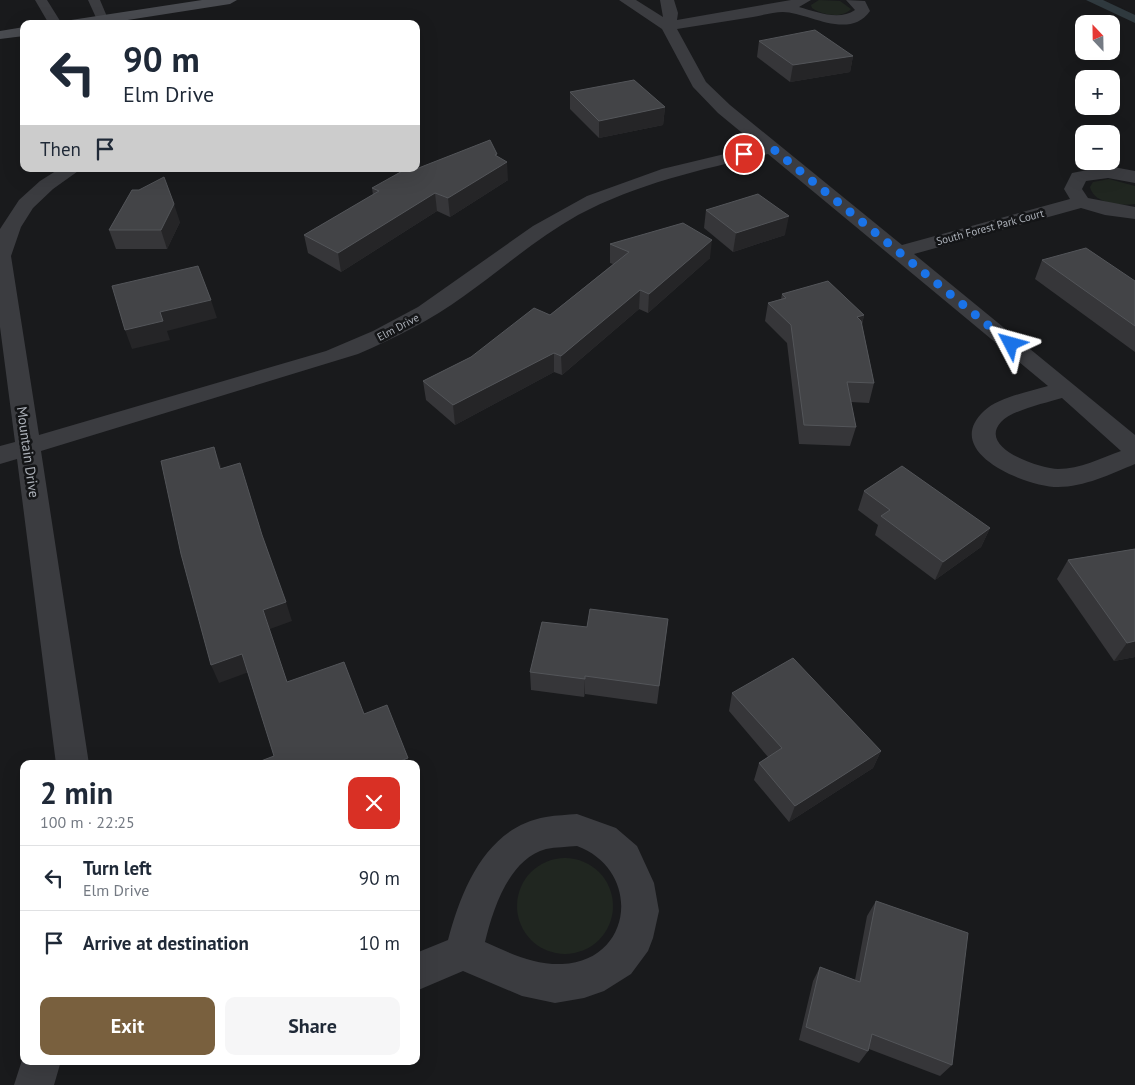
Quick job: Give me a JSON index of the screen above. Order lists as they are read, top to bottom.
{
  "streets": {
    "street": ["South Forest Park Court", "Elm Drive", "Mountain Drive"]
  },
  "crossings": [
    ["Elm Drive", "Mountain Drive"]
  ],
  "north": "top",
  "page": {
    "map_buttons": ["+", "−"],
    "turn": ["90 m", "Elm Drive"],
    "then": "Then",
    "heading": ["2 min", "100 m · 22:25"],
    "list": [
      {
        "name": "Turn left",
        "note": "Elm Drive",
        "value": "90 m"
      },
      {
        "name": "Arrive at destination",
        "value": "10 m"
      }
    ],
    "buttons": ["Exit", "Share"]
  }
}
